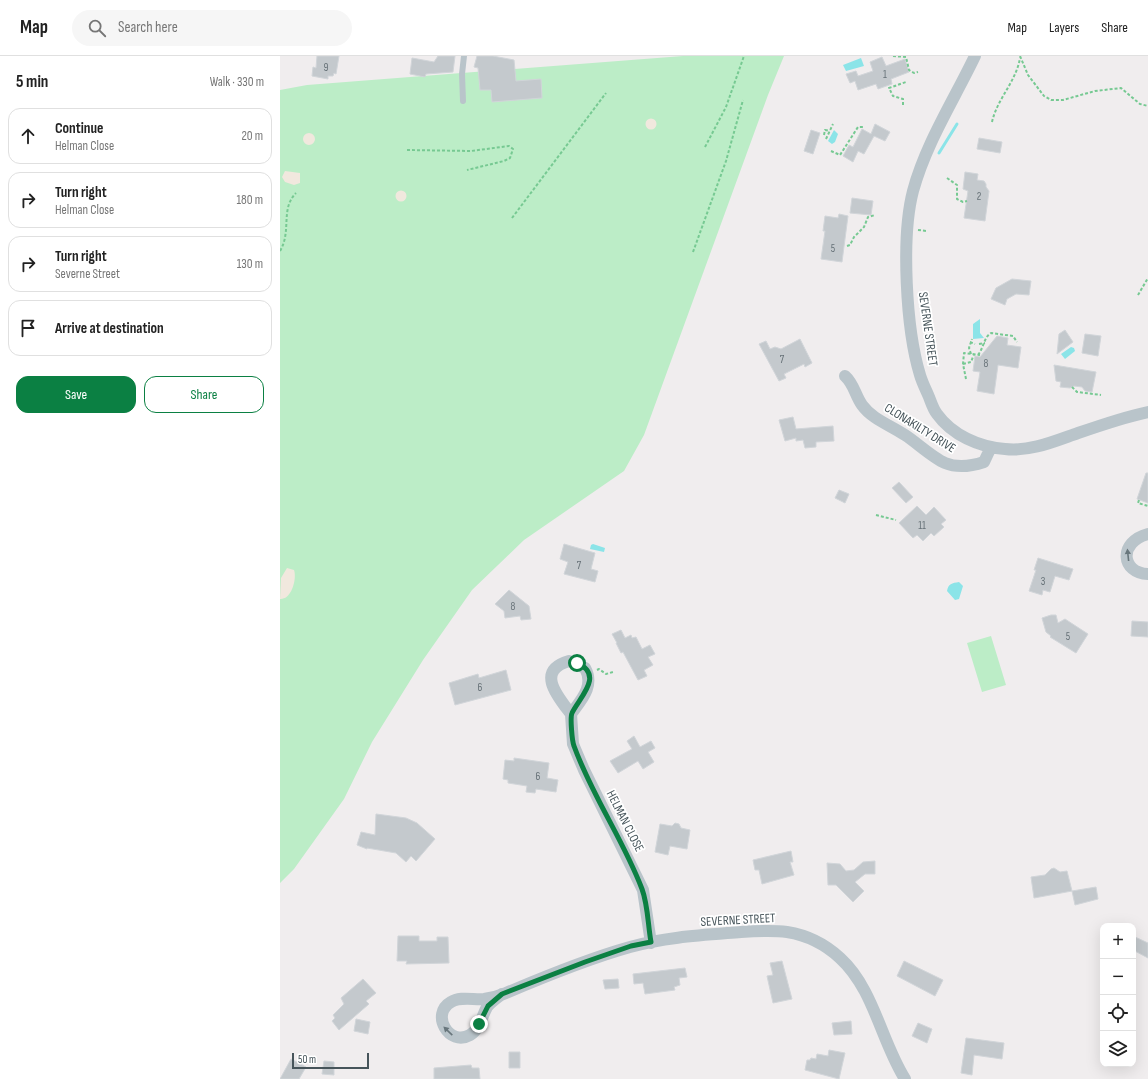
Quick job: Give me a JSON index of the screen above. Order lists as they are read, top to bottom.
{
  "streets": {
    "street": ["SEVERNE STREET", "CLONAKILTY DRIVE", "HELMAN CLOSE"]
  },
  "crossings": [
    ["SEVERNE STREET", "CLONAKILTY DRIVE"],
    ["SEVERNE STREET", "HELMAN CLOSE"]
  ],
  "house_numbers": [
    "9",
    "1",
    "2",
    "5",
    "7",
    "8",
    "11",
    "7",
    "3",
    "8",
    "5",
    "6",
    "6"
  ],
  "scale_bar": "50 m",
  "page": {
    "header": "Map",
    "search": "Search here",
    "nav": ["Map", "Layers", "Share"],
    "heading": ["5 min", "Walk · 330 m"],
    "list": [
      ["Continue", "Helman Close", "20 m"],
      ["Turn right", "Helman Close", "180 m"],
      ["Turn right", "Severne Street", "130 m"],
      "Arrive at destination"
    ],
    "buttons": ["Save", "Share"],
    "map_buttons": ["+", "−"],
    "scale": "50 m"
  }
}
